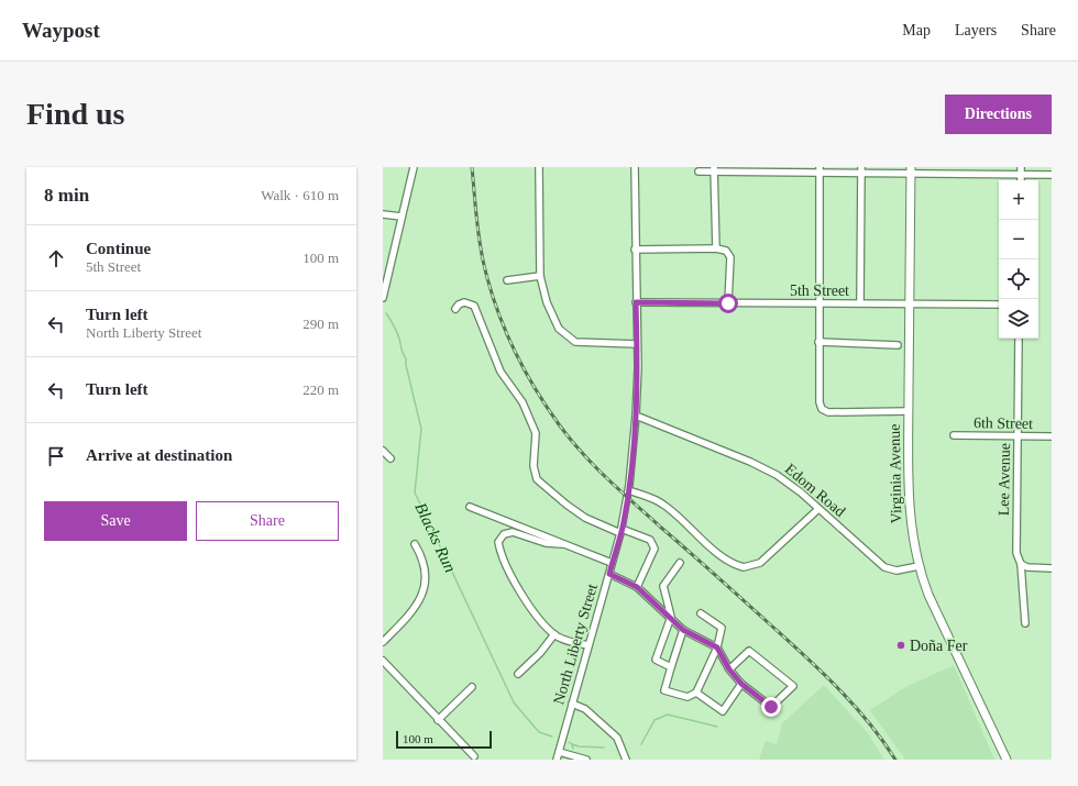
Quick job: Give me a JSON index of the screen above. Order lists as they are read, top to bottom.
{
  "streets": {
    "main road": ["Virginia Avenue"],
    "street": [
      "5th Street",
      "6th Street",
      "Lee Avenue",
      "Edom Road",
      "North Liberty Street"
    ]
  },
  "crossings": [
    ["5th Street", "Virginia Avenue"],
    ["5th Street", "North Liberty Street"],
    ["6th Street", "Lee Avenue"],
    ["Virginia Avenue", "Edom Road"],
    ["Edom Road", "North Liberty Street"]
  ],
  "water": ["Blacks Run"],
  "places": ["Doña Fer"],
  "scale_bar": "100 m",
  "page": {
    "header": "Waypost",
    "nav": ["Map", "Layers", "Share"],
    "buttons": [
      "Directions",
      ["Save", "Share"]
    ],
    "title": "Find us",
    "heading": ["8 min", "Walk · 610 m"],
    "map_buttons": ["+", "−"],
    "list": [
      ["Continue", "5th Street", "100 m"],
      ["Turn left", "North Liberty Street", "290 m"],
      ["Turn left", "220 m"],
      "Arrive at destination"
    ],
    "scale": "100 m"
  }
}
